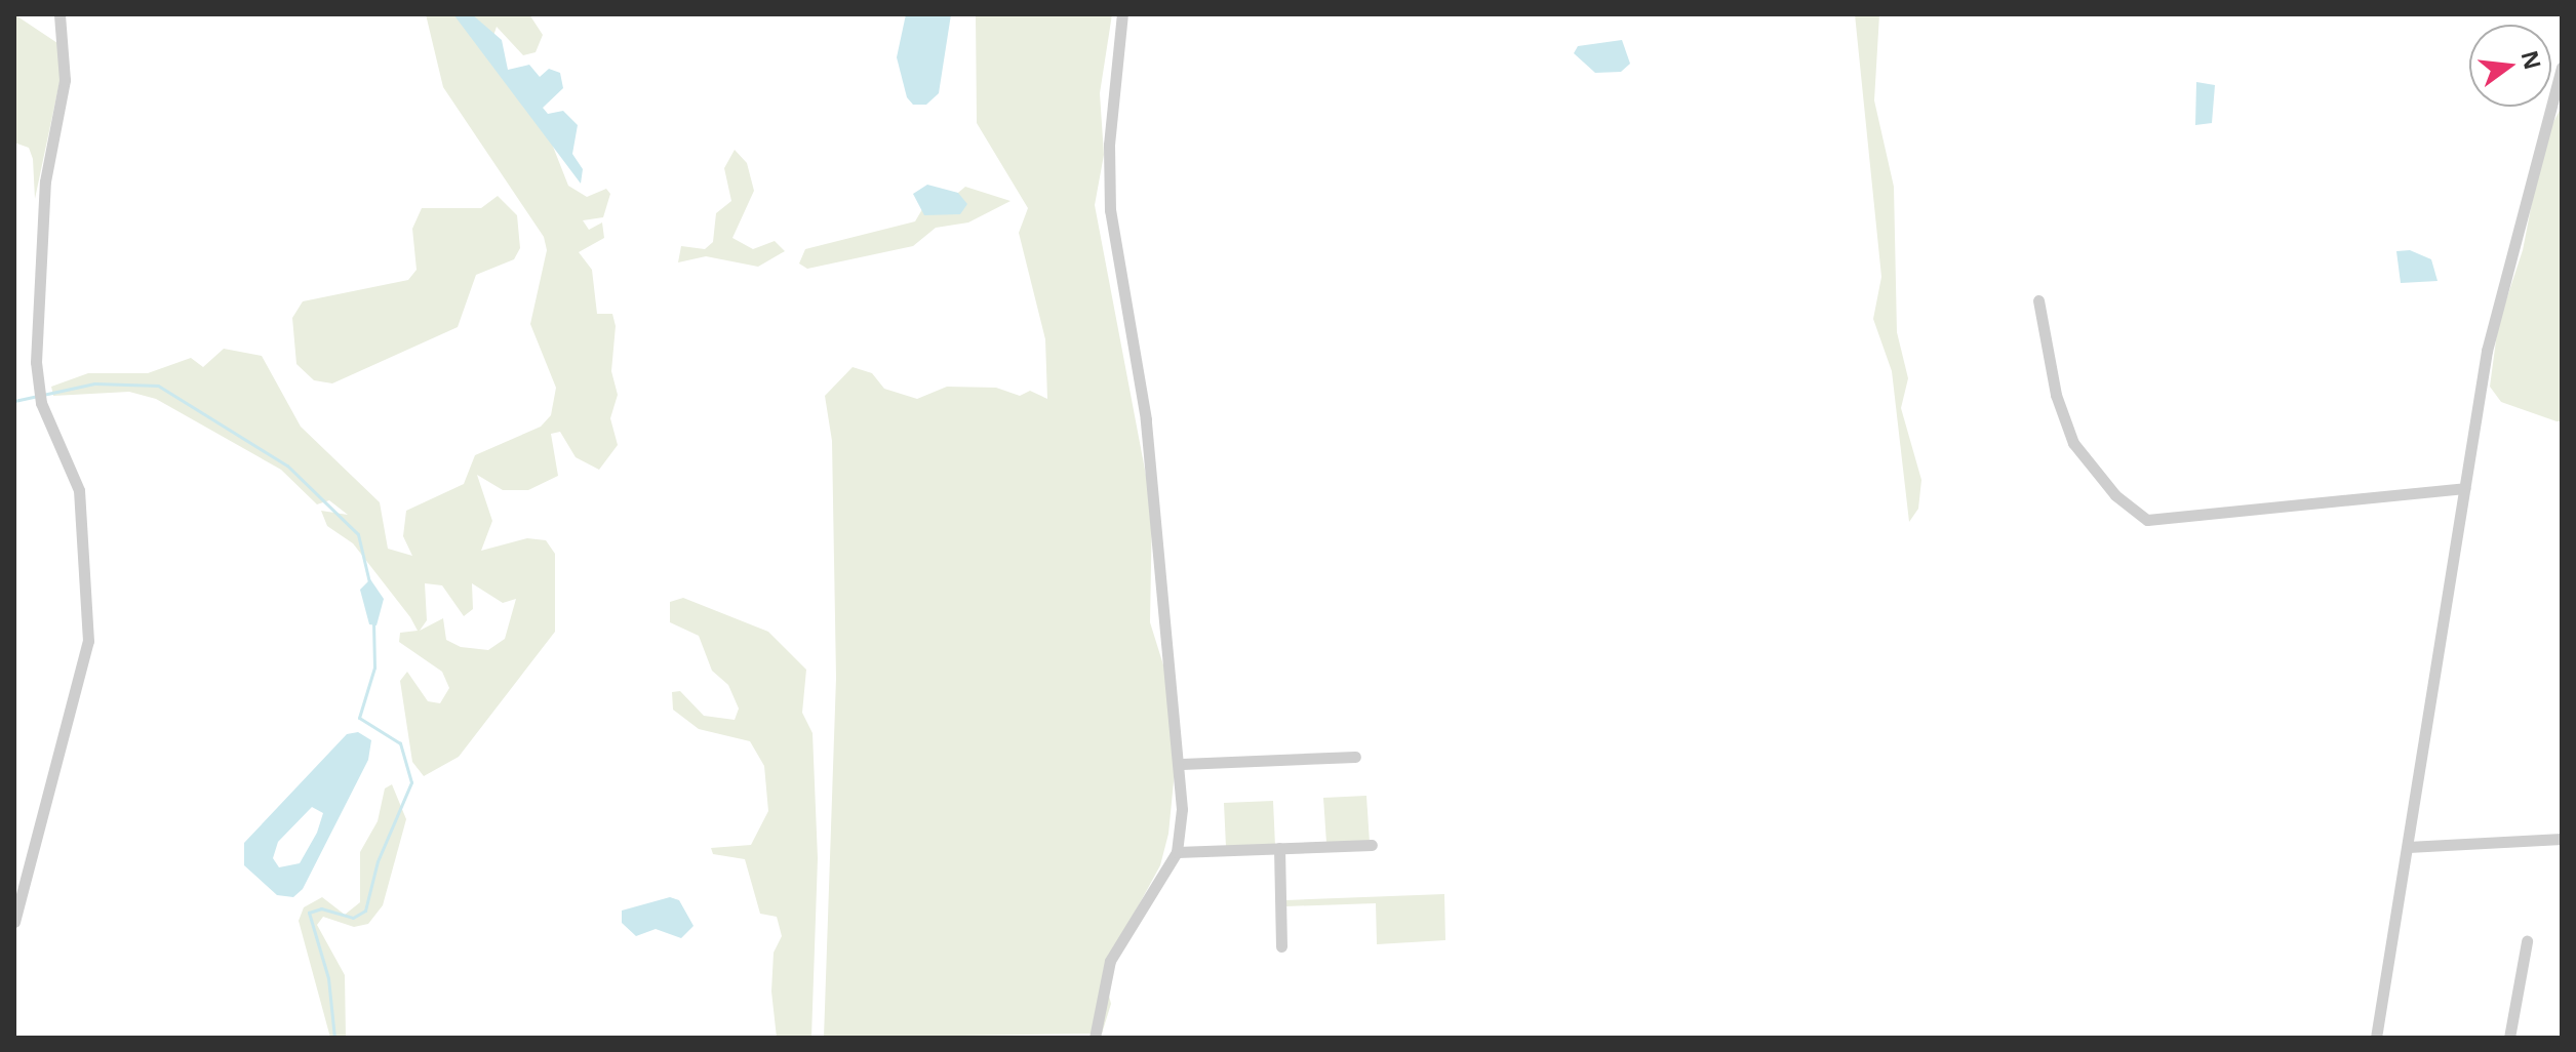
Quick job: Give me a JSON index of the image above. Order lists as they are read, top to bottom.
{
  "north": "right"
}
